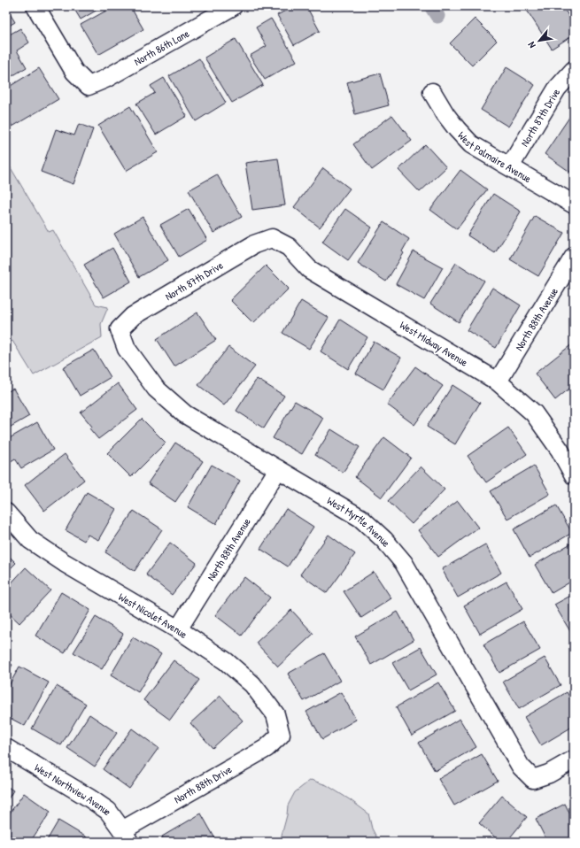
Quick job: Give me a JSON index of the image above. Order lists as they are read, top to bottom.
{
  "streets": {
    "street": [
      "North 86th Lane",
      "North 87th Drive",
      "West Palmaire Avenue",
      "North 88th Avenue",
      "West Midway Avenue",
      "West Myrtle Avenue",
      "West Nicolet Avenue",
      "North 88th Drive",
      "West Northview Avenue"
    ]
  },
  "crossings": [
    ["North 87th Drive", "West Palmaire Avenue"],
    ["North 87th Drive", "West Midway Avenue"],
    ["North 87th Drive", "West Myrtle Avenue"],
    ["North 88th Avenue", "West Midway Avenue"],
    ["North 88th Avenue", "West Myrtle Avenue"],
    ["North 88th Avenue", "West Nicolet Avenue"],
    ["West Nicolet Avenue", "North 88th Drive"],
    ["North 88th Drive", "West Northview Avenue"]
  ],
  "north": "bottom left"
}
